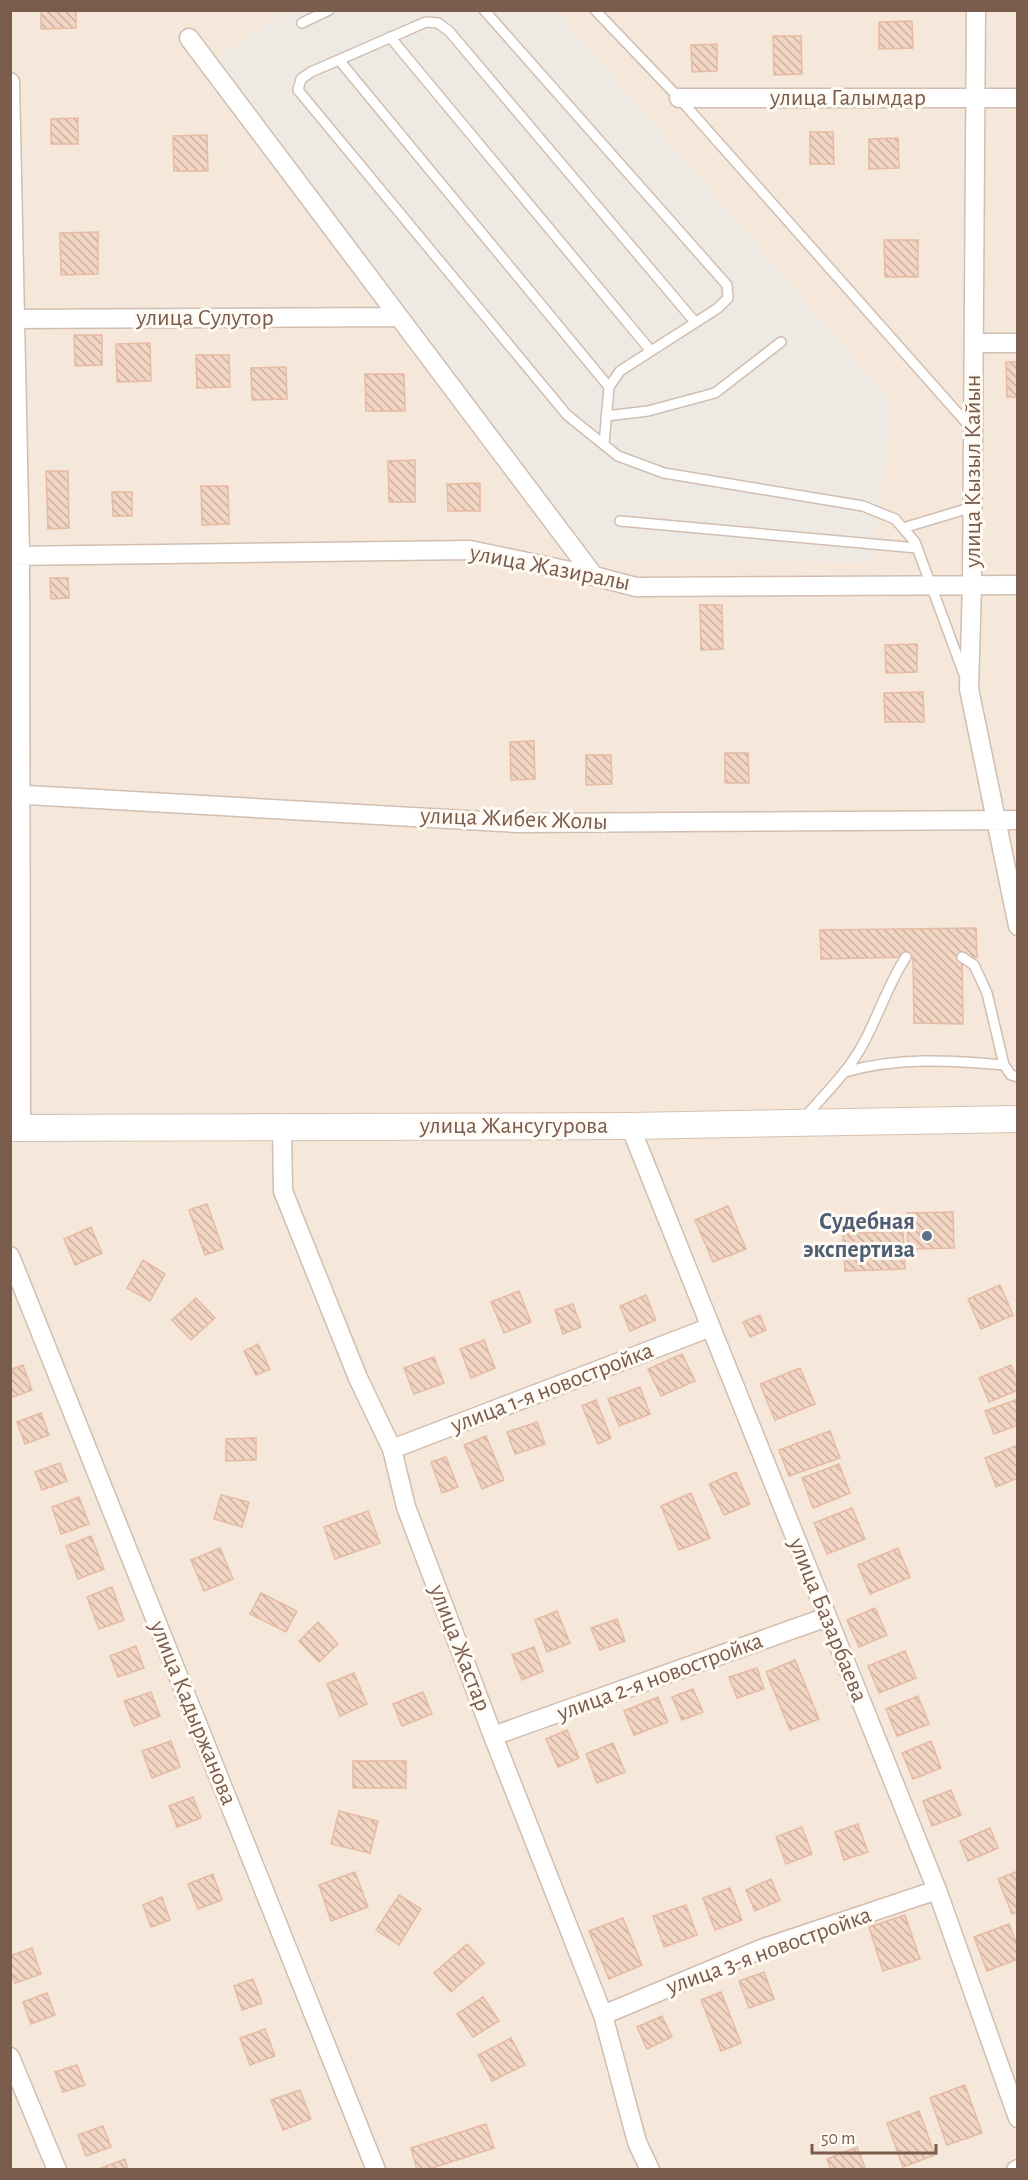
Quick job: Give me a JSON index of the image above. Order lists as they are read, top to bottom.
{
  "streets": {
    "main road": ["улица Жансугурова"],
    "street": [
      "улица Галымдар",
      "улица Сулутор",
      "улица Кызыл Кайын",
      "улица Жазиралы",
      "улица Жибек Жолы",
      "улица 1-я новостройка",
      "улица Базарбаева",
      "улица Жастар",
      "улица 2-я новостройка",
      "улица Кадыржанова",
      "улица 3-я новостройка"
    ]
  },
  "crossings": [
    ["улица Галымдар", "улица Кызыл Кайын"],
    ["улица Кызыл Кайын", "улица Жазиралы"],
    ["улица Кызыл Кайын", "улица Жибек Жолы"],
    ["улица Жансугурова", "улица Базарбаева"],
    ["улица Жансугурова", "улица Жастар"],
    ["улица 1-я новостройка", "улица Базарбаева"],
    ["улица 1-я новостройка", "улица Жастар"],
    ["улица Базарбаева", "улица 2-я новостройка"],
    ["улица Базарбаева", "улица 3-я новостройка"],
    ["улица Жастар", "улица 2-я новостройка"],
    ["улица Жастар", "улица 3-я новостройка"]
  ],
  "places": ["Судебная экспертиза"],
  "scale_bar": "50 m"
}
